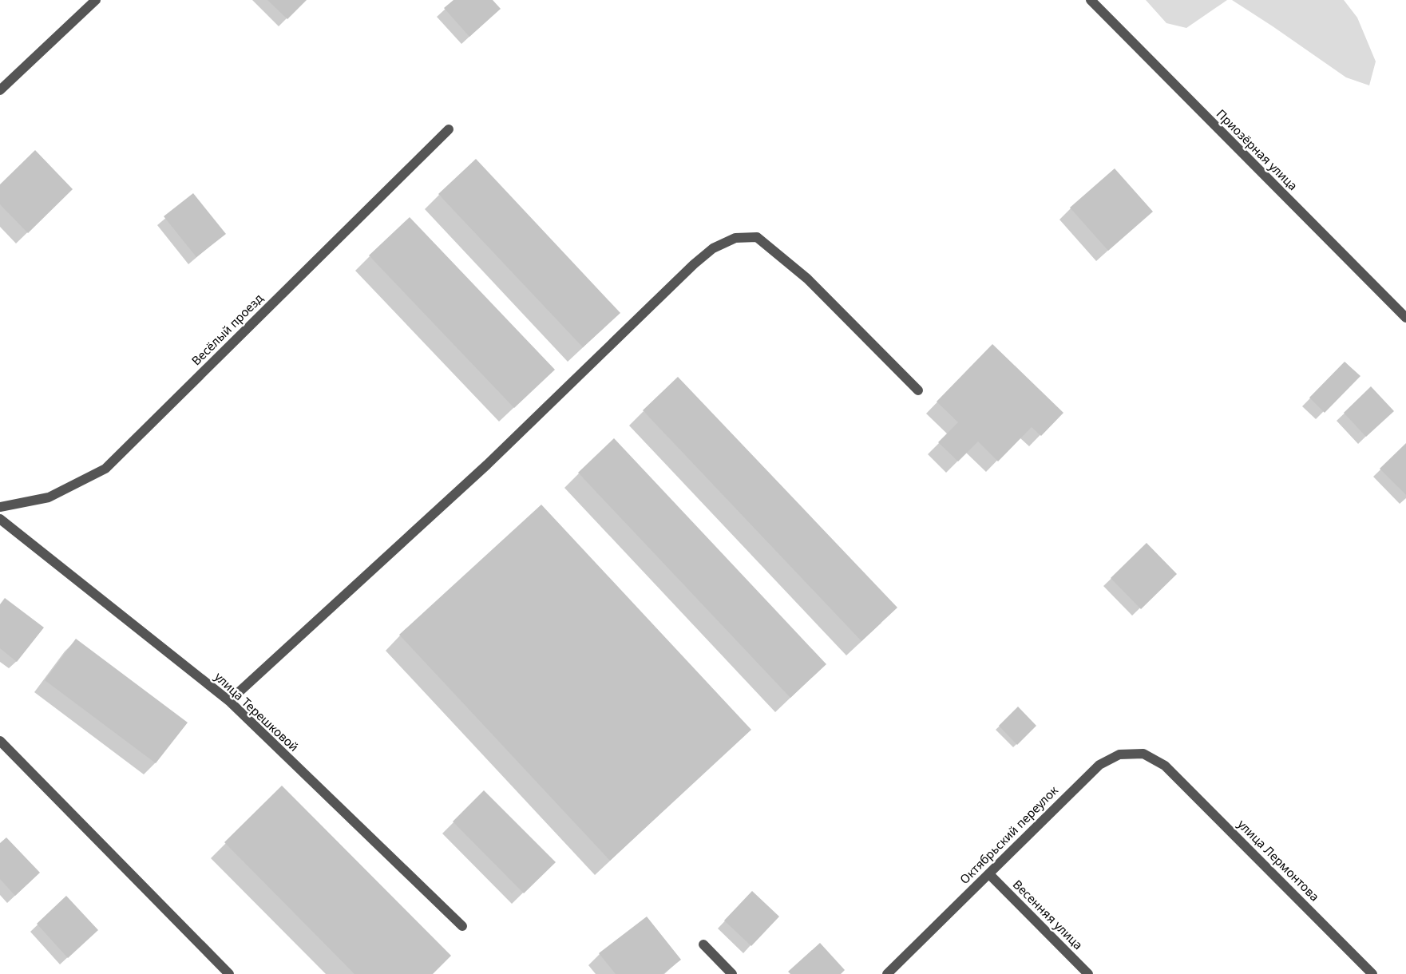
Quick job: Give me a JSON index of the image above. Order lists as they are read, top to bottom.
{
  "streets": {
    "street": [
      "Приозёрная улица",
      "Весёлый проезд",
      "улица Терешковой",
      "Октябрьский переулок",
      "улица Лермонтова",
      "Весенняя улица"
    ]
  },
  "crossings": [
    ["Октябрьский переулок", "улица Лермонтова"],
    ["Октябрьский переулок", "Весенняя улица"]
  ]
}
